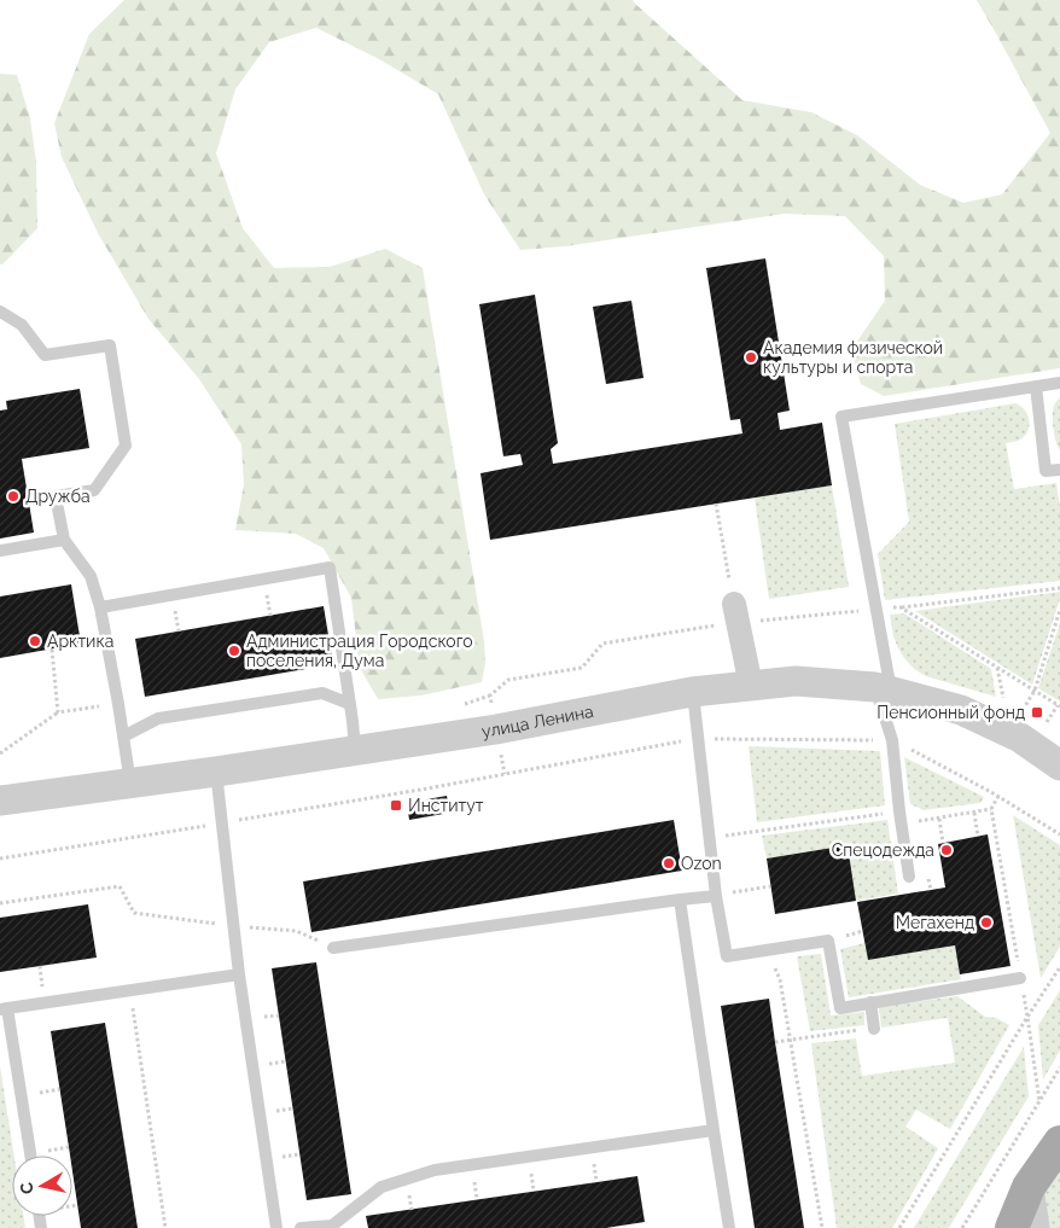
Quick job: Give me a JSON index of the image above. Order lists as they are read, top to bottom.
{
  "streets": {
    "street": ["улица Ленина"]
  },
  "places": {
    "other": [
      "Академия физической культуры и спорта",
      "Дружба",
      "Арктика",
      "Администрация Городского поселения, Дума",
      "Спецодежда",
      "Ozon",
      "Мегахенд"
    ],
    "transit": ["Пенсионный фонд", "Институт"]
  },
  "north": "left"
}
